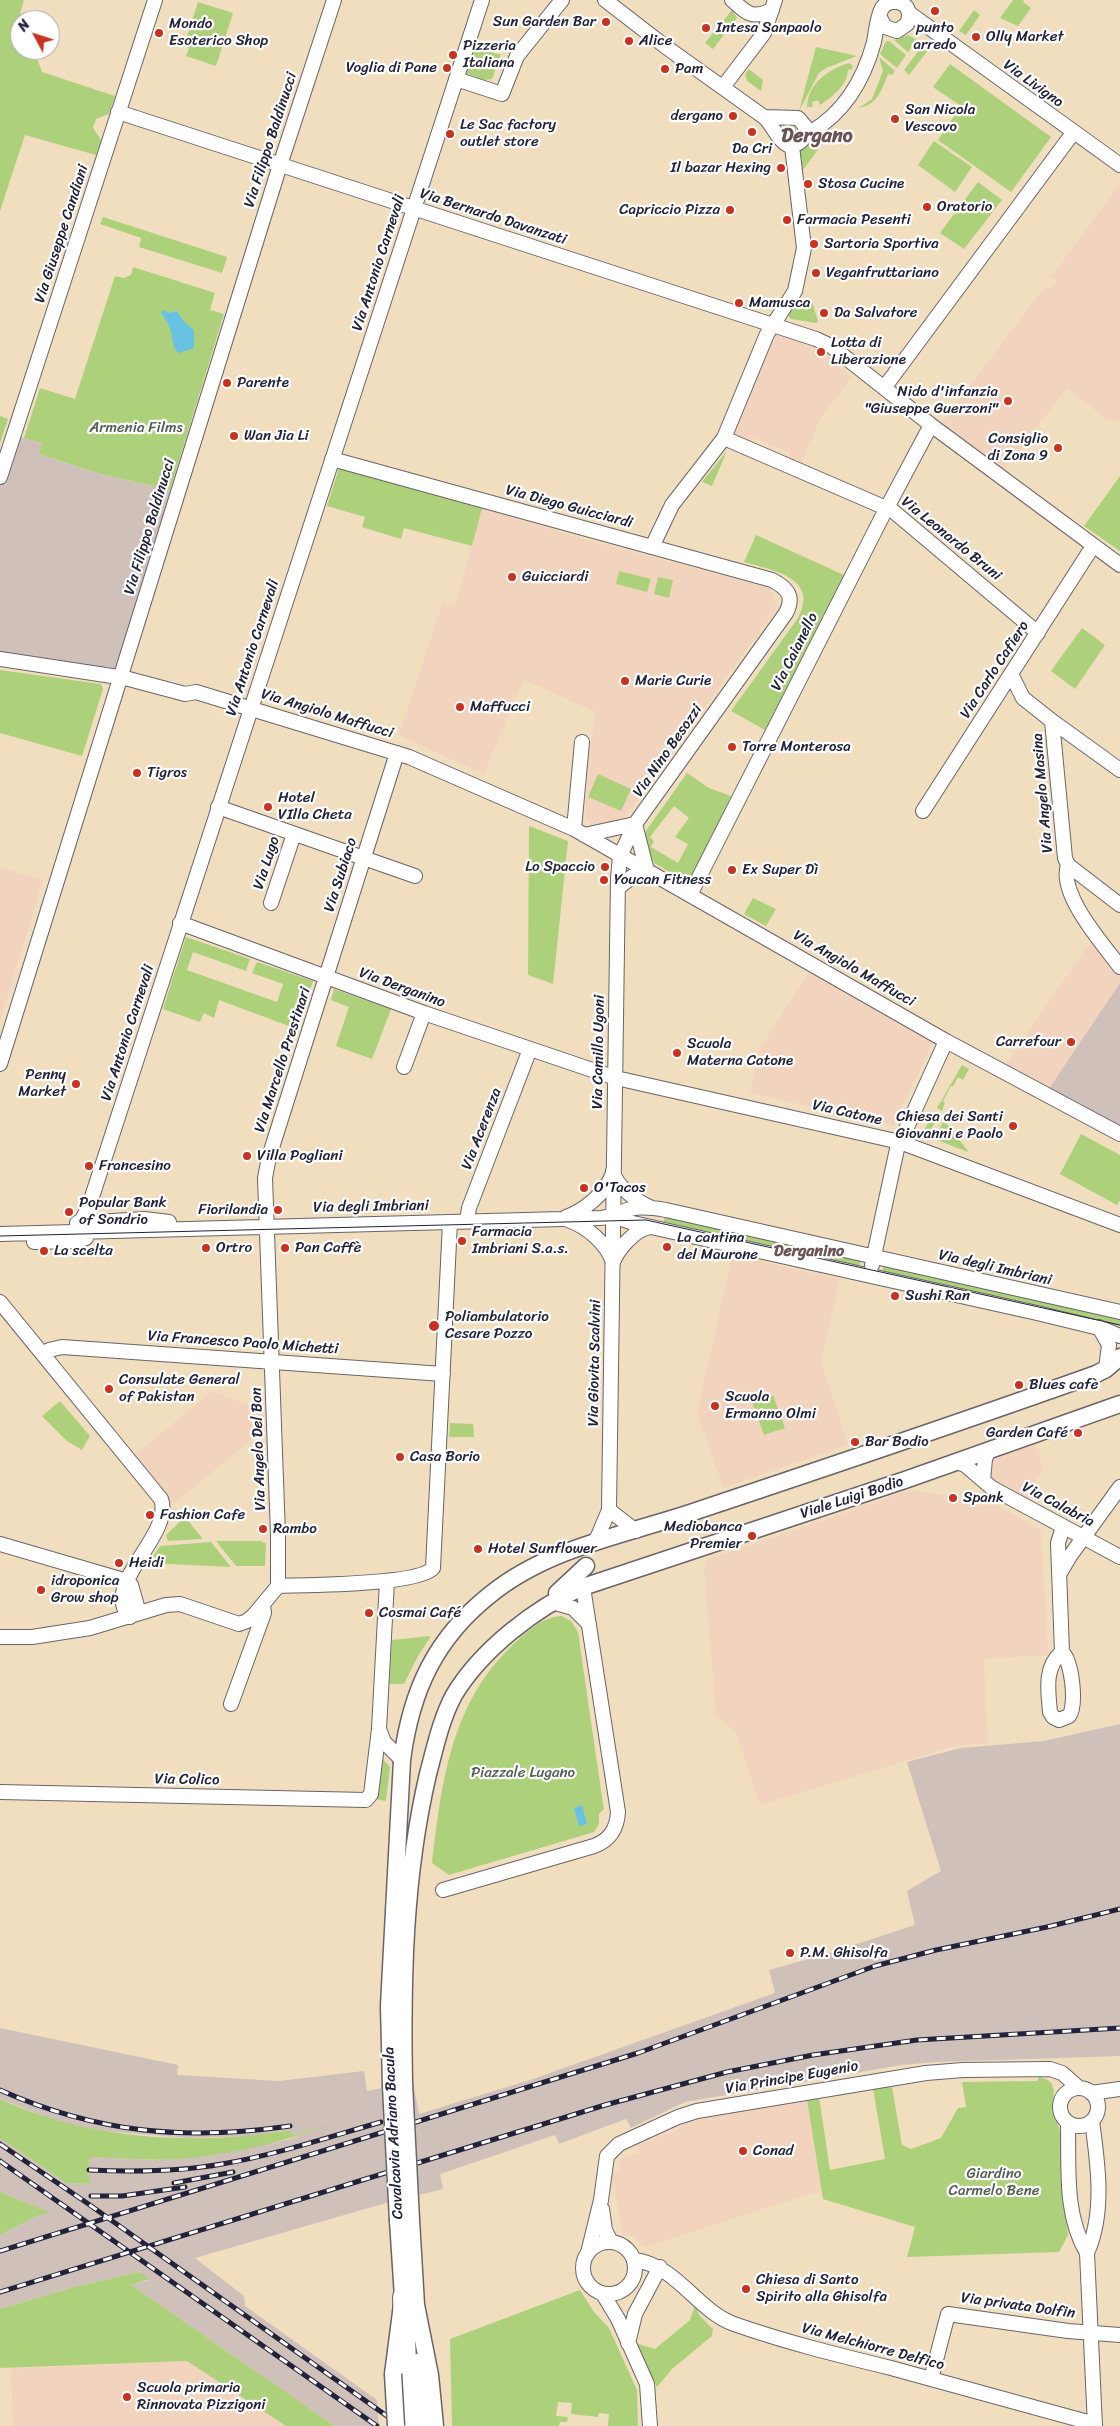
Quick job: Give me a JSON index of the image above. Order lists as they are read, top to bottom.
{
  "streets": {
    "highway": ["Cavalcavia Adriano Bacula"],
    "main road": ["Viale Luigi Bodio"],
    "street": [
      "Via Livigno",
      "Via Filippo Baldinucci",
      "Via Bernardo Davanzati",
      "Via Giuseppe Candiani",
      "Via Antonio Carnevali",
      "Via Diego Guicciardi",
      "Via Leonardo Bruni",
      "Via Caianello",
      "Via Carlo Cafiero",
      "Via Angiolo Maffucci",
      "Via Nino Besozzi",
      "Via Angelo Masina",
      "Via Lugo",
      "Via Subiaco",
      "Via Derganino",
      "Via Camillo Ugoni",
      "Via Marcello Prestinari",
      "Via Catone",
      "Via Acerenza",
      "Via degli Imbriani",
      "Via Francesco Paolo Michetti",
      "Via Giovita Scalvini",
      "Via Angelo Del Bon",
      "Via Calabria",
      "Via Colico",
      "Via Principe Eugenio",
      "Via privata Dolfin",
      "Via Melchiorre Delfico"
    ]
  },
  "crossings": [
    ["Via Filippo Baldinucci", "Via Bernardo Davanzati"],
    ["Via Filippo Baldinucci", "Via Angiolo Maffucci"],
    ["Via Bernardo Davanzati", "Via Giuseppe Candiani"],
    ["Via Bernardo Davanzati", "Via Antonio Carnevali"],
    ["Via Bernardo Davanzati", "Via Caianello"],
    ["Via Bernardo Davanzati", "Via Carlo Cafiero"],
    ["Via Antonio Carnevali", "Via Diego Guicciardi"],
    ["Via Antonio Carnevali", "Via Angiolo Maffucci"],
    ["Via Antonio Carnevali", "Via Derganino"],
    ["Via Antonio Carnevali", "Via degli Imbriani"],
    ["Via Diego Guicciardi", "Via Nino Besozzi"],
    ["Via Leonardo Bruni", "Via Caianello"],
    ["Via Leonardo Bruni", "Via Carlo Cafiero"],
    ["Via Caianello", "Via Angiolo Maffucci"],
    ["Via Angiolo Maffucci", "Via Nino Besozzi"],
    ["Via Angiolo Maffucci", "Via Subiaco"],
    ["Via Angiolo Maffucci", "Via Camillo Ugoni"],
    ["Via Nino Besozzi", "Via Camillo Ugoni"],
    ["Via Subiaco", "Via Derganino"],
    ["Via Subiaco", "Via Marcello Prestinari"],
    ["Via Derganino", "Via Camillo Ugoni"],
    ["Via Derganino", "Via Marcello Prestinari"],
    ["Via Derganino", "Via Catone"],
    ["Via Derganino", "Via Acerenza"],
    ["Via Camillo Ugoni", "Via Catone"],
    ["Via Camillo Ugoni", "Via degli Imbriani"],
    ["Via Camillo Ugoni", "Via Giovita Scalvini"],
    ["Via Marcello Prestinari", "Via degli Imbriani"],
    ["Via Marcello Prestinari", "Via Francesco Paolo Michetti"],
    ["Via Marcello Prestinari", "Via Angelo Del Bon"],
    ["Via Acerenza", "Via degli Imbriani"],
    ["Via degli Imbriani", "Via Giovita Scalvini"],
    ["Via Francesco Paolo Michetti", "Via Angelo Del Bon"],
    ["Viale Luigi Bodio", "Via Calabria"],
    ["Via Principe Eugenio", "Via Melchiorre Delfico"],
    ["Via privata Dolfin", "Via Melchiorre Delfico"]
  ],
  "districts": ["Dergano", "Derganino"],
  "parks": ["Armenia Films", "Piazzale Lugano", "Giardino Carmelo Bene"],
  "places": [
    "punto arredo",
    "Sun Garden Bar",
    "Intesa Sanpaolo",
    "Mondo Esoterico Shop",
    "Olly Market",
    "Alice",
    "Pizzeria Italiana",
    "Voglia di Pane",
    "Pam",
    "dergano",
    "San Nicola Vescovo",
    "Da Cri",
    "Le Sac factory outlet store",
    "Il bazar Hexing",
    "Stosa Cucine",
    "Oratorio",
    "Capriccio Pizza",
    "Farmacia Pesenti",
    "Sartoria Sportiva",
    "Veganfruttariano",
    "Mamusca",
    "Da Salvatore",
    "Lotta di Liberazione",
    "Parente",
    "Nido d'infanzia \"Giuseppe Guerzoni\"",
    "Wan Jia Li",
    "Consiglio di Zona 9",
    "Guicciardi",
    "Marie Curie",
    "Maffucci",
    "Torre Monterosa",
    "Tigros",
    "Hotel VIlla Cheta",
    "Lo Spaccio",
    "Ex Super Dì",
    "Youcan Fitness",
    "Carrefour",
    "Scuola Materna Catone",
    "Penny Market",
    "Chiesa dei Santi Giovanni e Paolo",
    "Villa Pogliani",
    "Francesino",
    "O'Tacos",
    "Fiorilandia",
    "Popular Bank of Sondrio",
    "Farmacia Imbriani S.a.s.",
    "La cantina del Maurone",
    "Ortro",
    "Pan Caffè",
    "La scelta",
    "Sushi Ran",
    "Poliambulatorio Cesare Pozzo",
    "Blues cafè",
    "Consulate General of Pakistan",
    "Scuola Ermanno Olmi",
    "Garden Café",
    "Bar Bodio",
    "Casa Borio",
    "Spank",
    "Fashion Cafe",
    "Rambo",
    "Mediobanca Premier",
    "Hotel Sunflower",
    "Heidi",
    "idroponica Grow shop",
    "Cosmai Café",
    "P.M. Ghisolfa",
    "Conad",
    "Chiesa di Santo Spirito alla Ghisolfa",
    "Scuola primaria Rinnovata Pizzigoni"
  ],
  "north": "top left"
}
